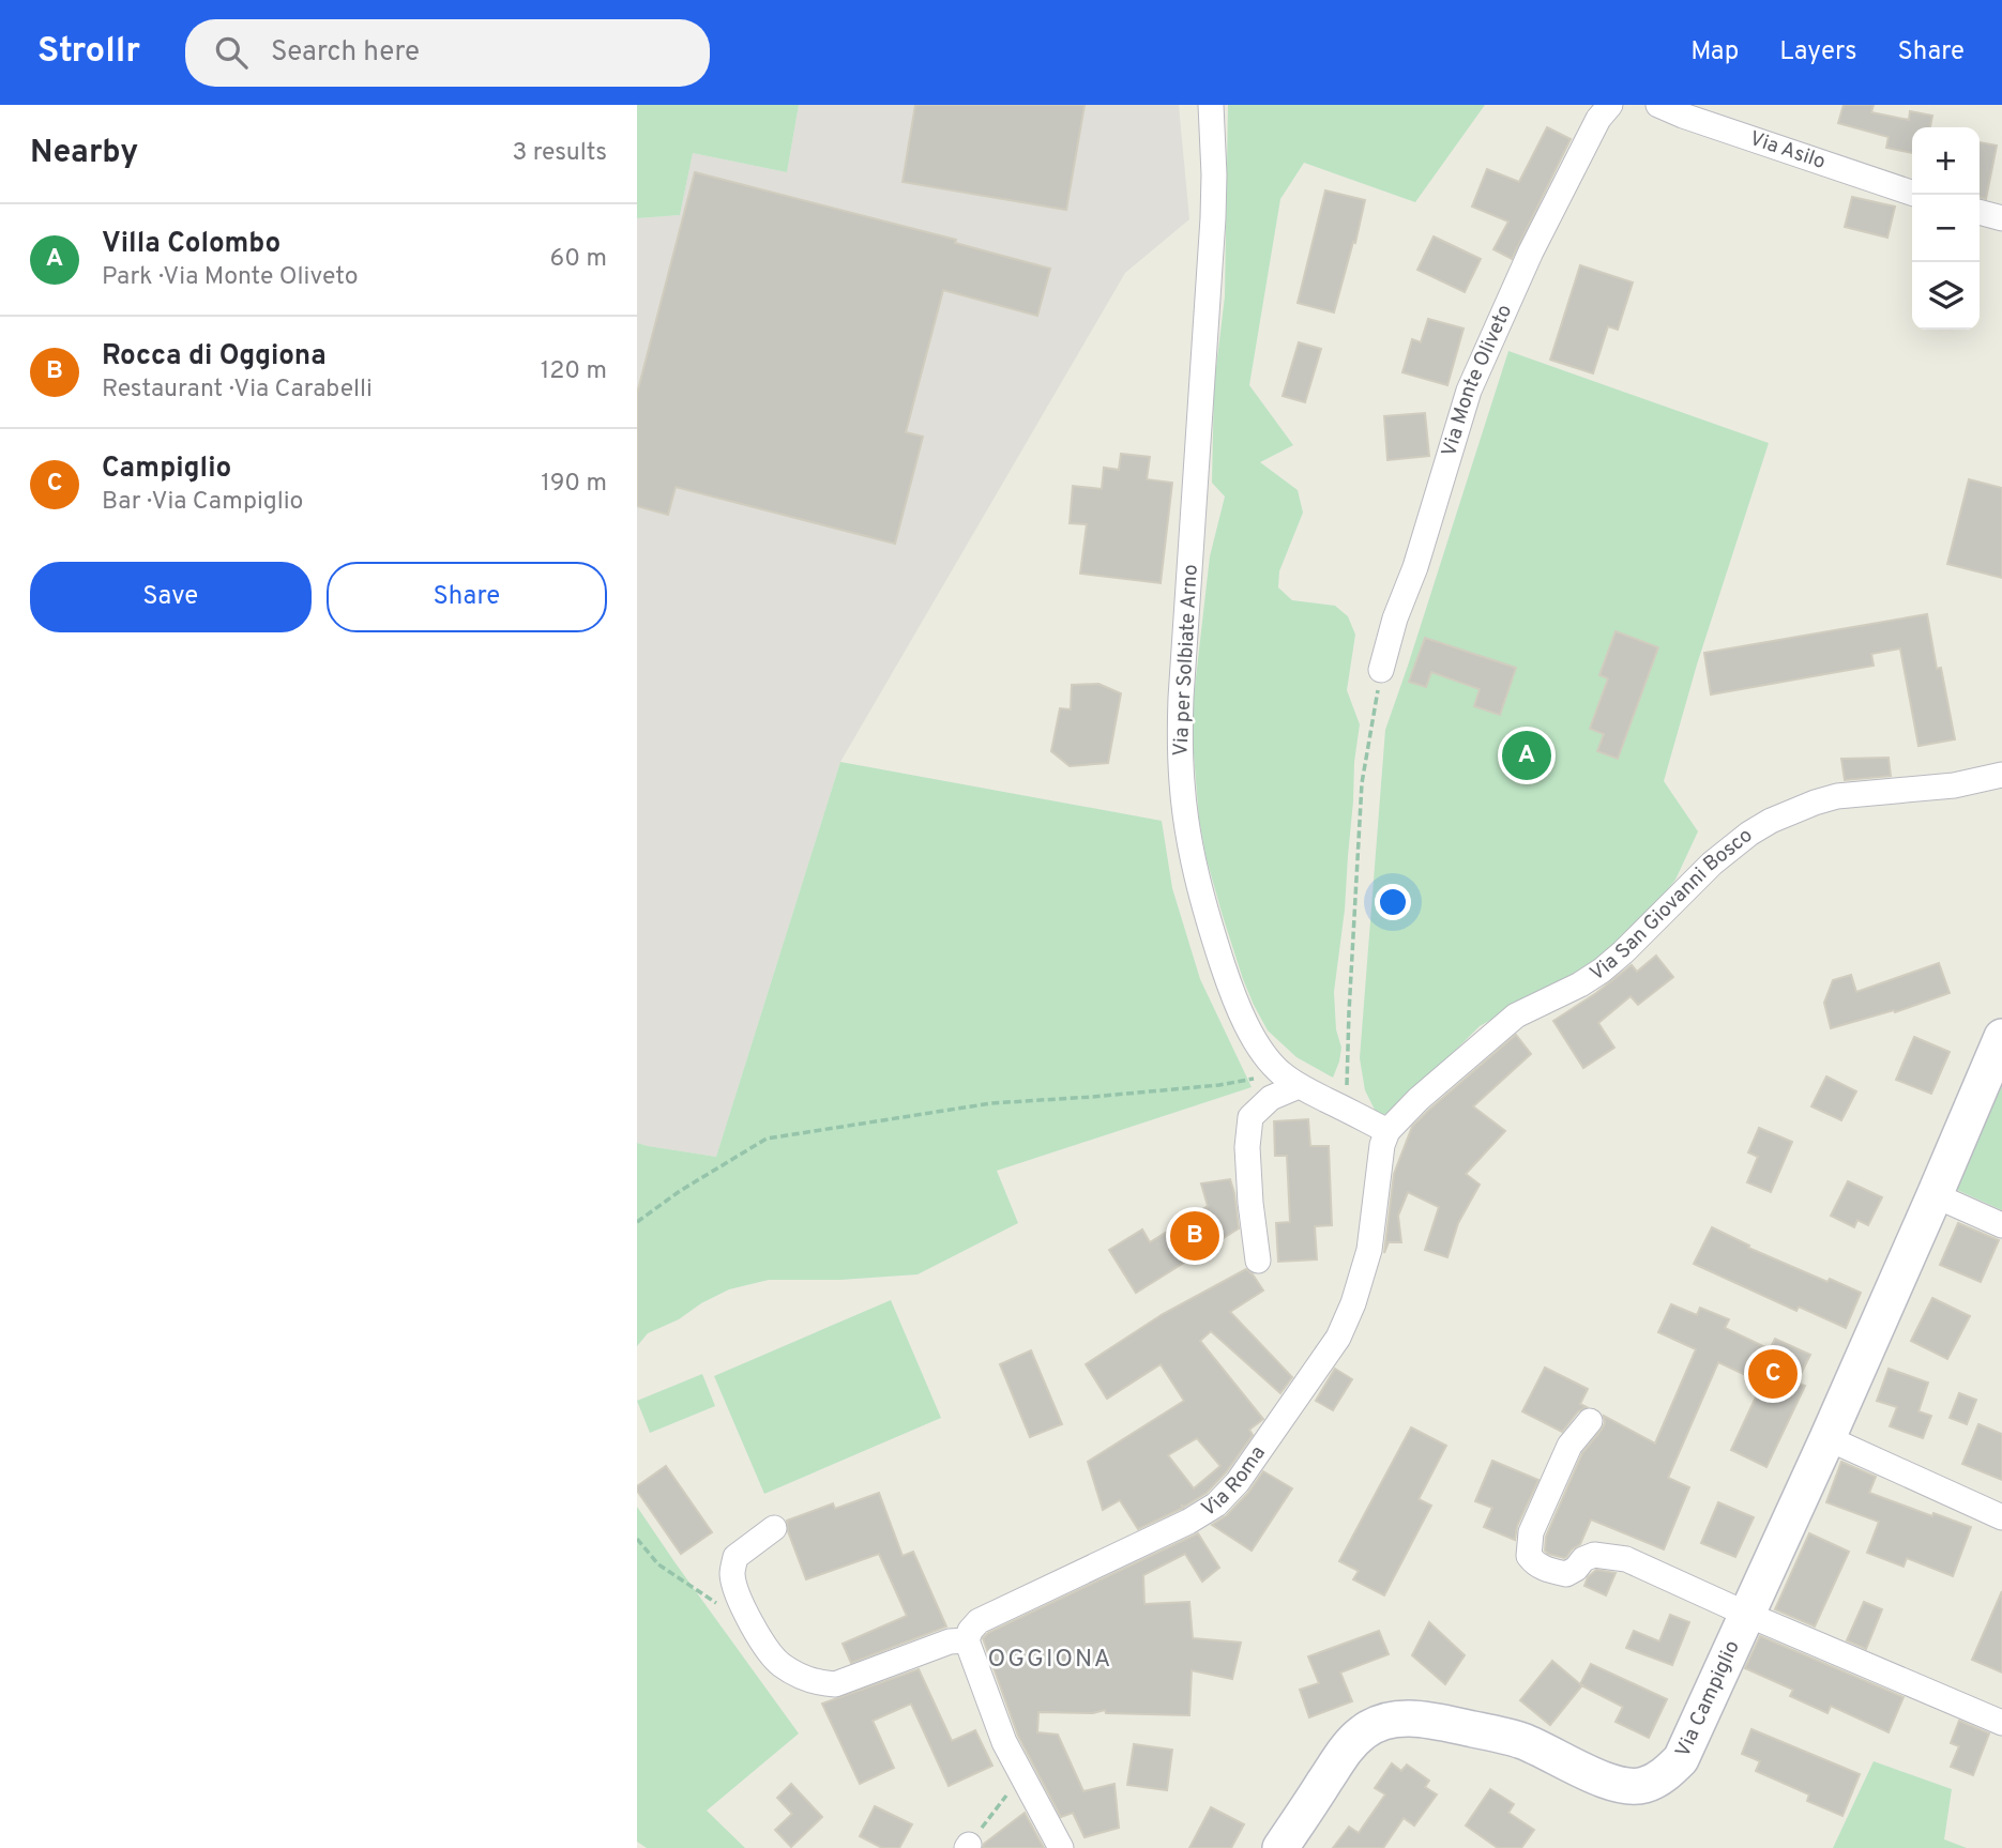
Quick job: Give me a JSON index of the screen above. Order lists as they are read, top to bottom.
{
  "streets": {
    "street": [
      "Via Asilo",
      "Via Monte Oliveto",
      "Via per Solbiate Arno",
      "Via San Giovanni Bosco",
      "Via Roma",
      "Via Campiglio"
    ]
  },
  "crossings": [
    ["Via per Solbiate Arno", "Via San Giovanni Bosco"],
    ["Via per Solbiate Arno", "Via Roma"],
    ["Via San Giovanni Bosco", "Via Roma"]
  ],
  "districts": ["OGGIONA"],
  "page": {
    "header": "Strollr",
    "search": "Search here",
    "nav": ["Map", "Layers", "Share"],
    "heading": ["Nearby", "3 results"],
    "map_buttons": ["+", "−"],
    "list": [
      {
        "mark": "A",
        "name": "Villa Colombo",
        "note": "Park · Via Monte Oliveto",
        "value": "60 m"
      },
      {
        "mark": "B",
        "name": "Rocca di Oggiona",
        "note": "Restaurant · Via Carabelli",
        "value": "120 m"
      },
      {
        "mark": "C",
        "name": "Campiglio",
        "note": "Bar · Via Campiglio",
        "value": "190 m"
      }
    ],
    "buttons": ["Save", "Share"],
    "pins": ["A", "B", "C"]
  }
}
